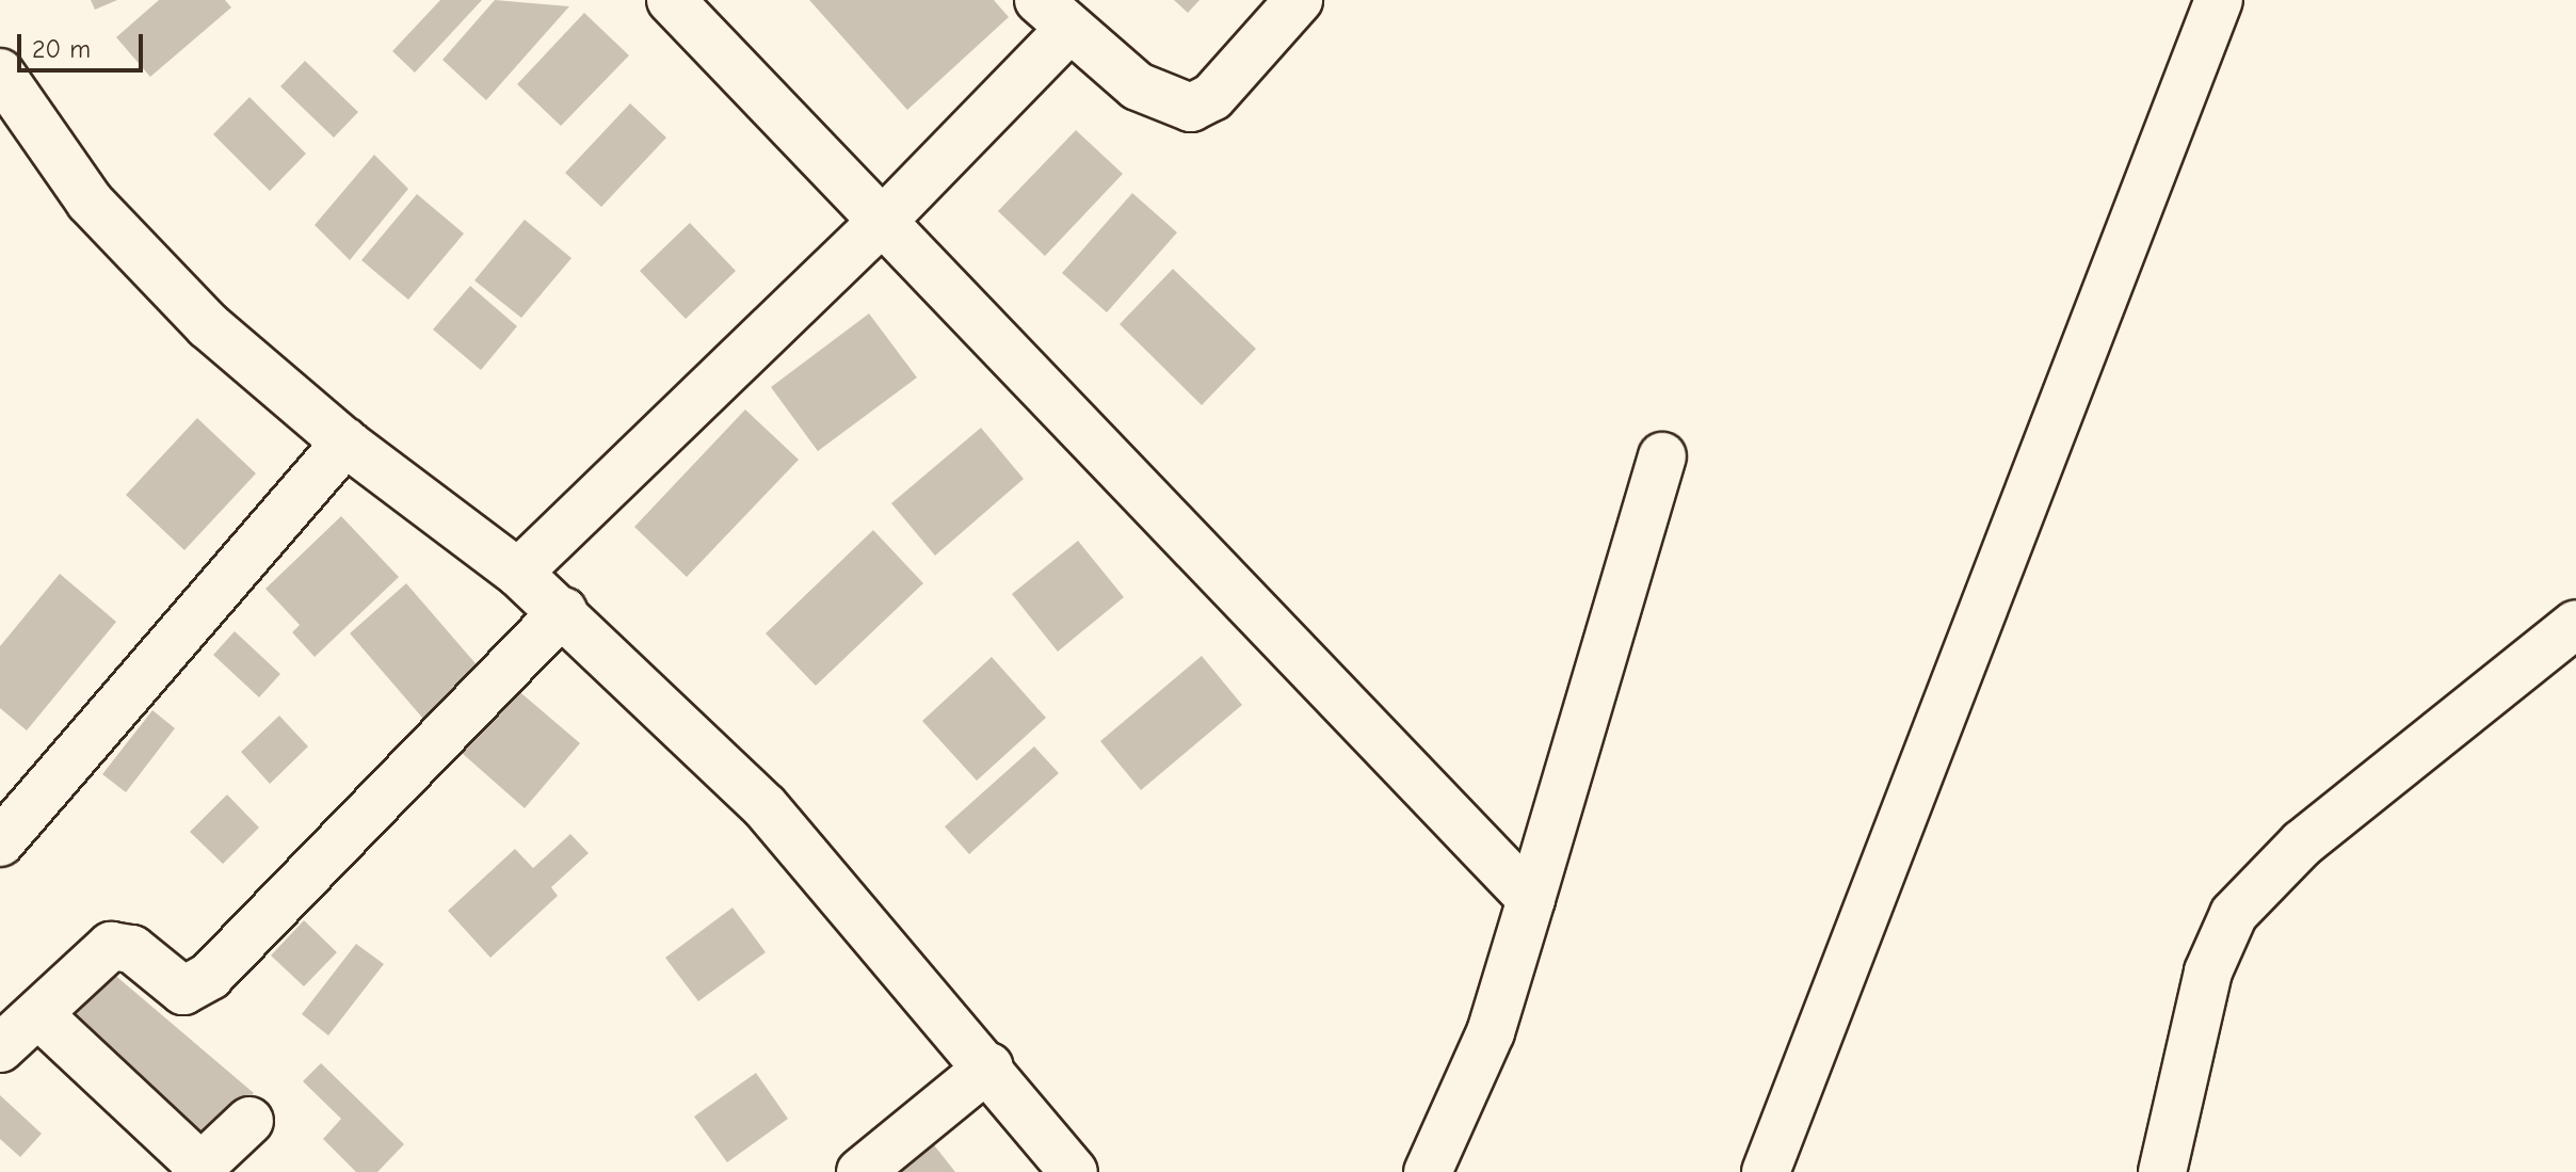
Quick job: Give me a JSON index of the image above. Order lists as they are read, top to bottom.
{
  "scale_bar": "20 m"
}
